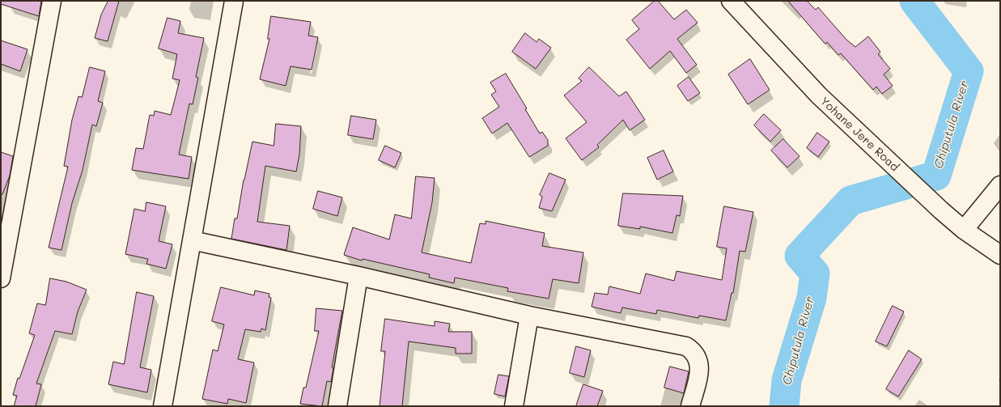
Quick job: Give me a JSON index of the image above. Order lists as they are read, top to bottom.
{
  "streets": {
    "street": ["Yohane Jere Road"]
  },
  "water": ["Chiputula River"]
}
